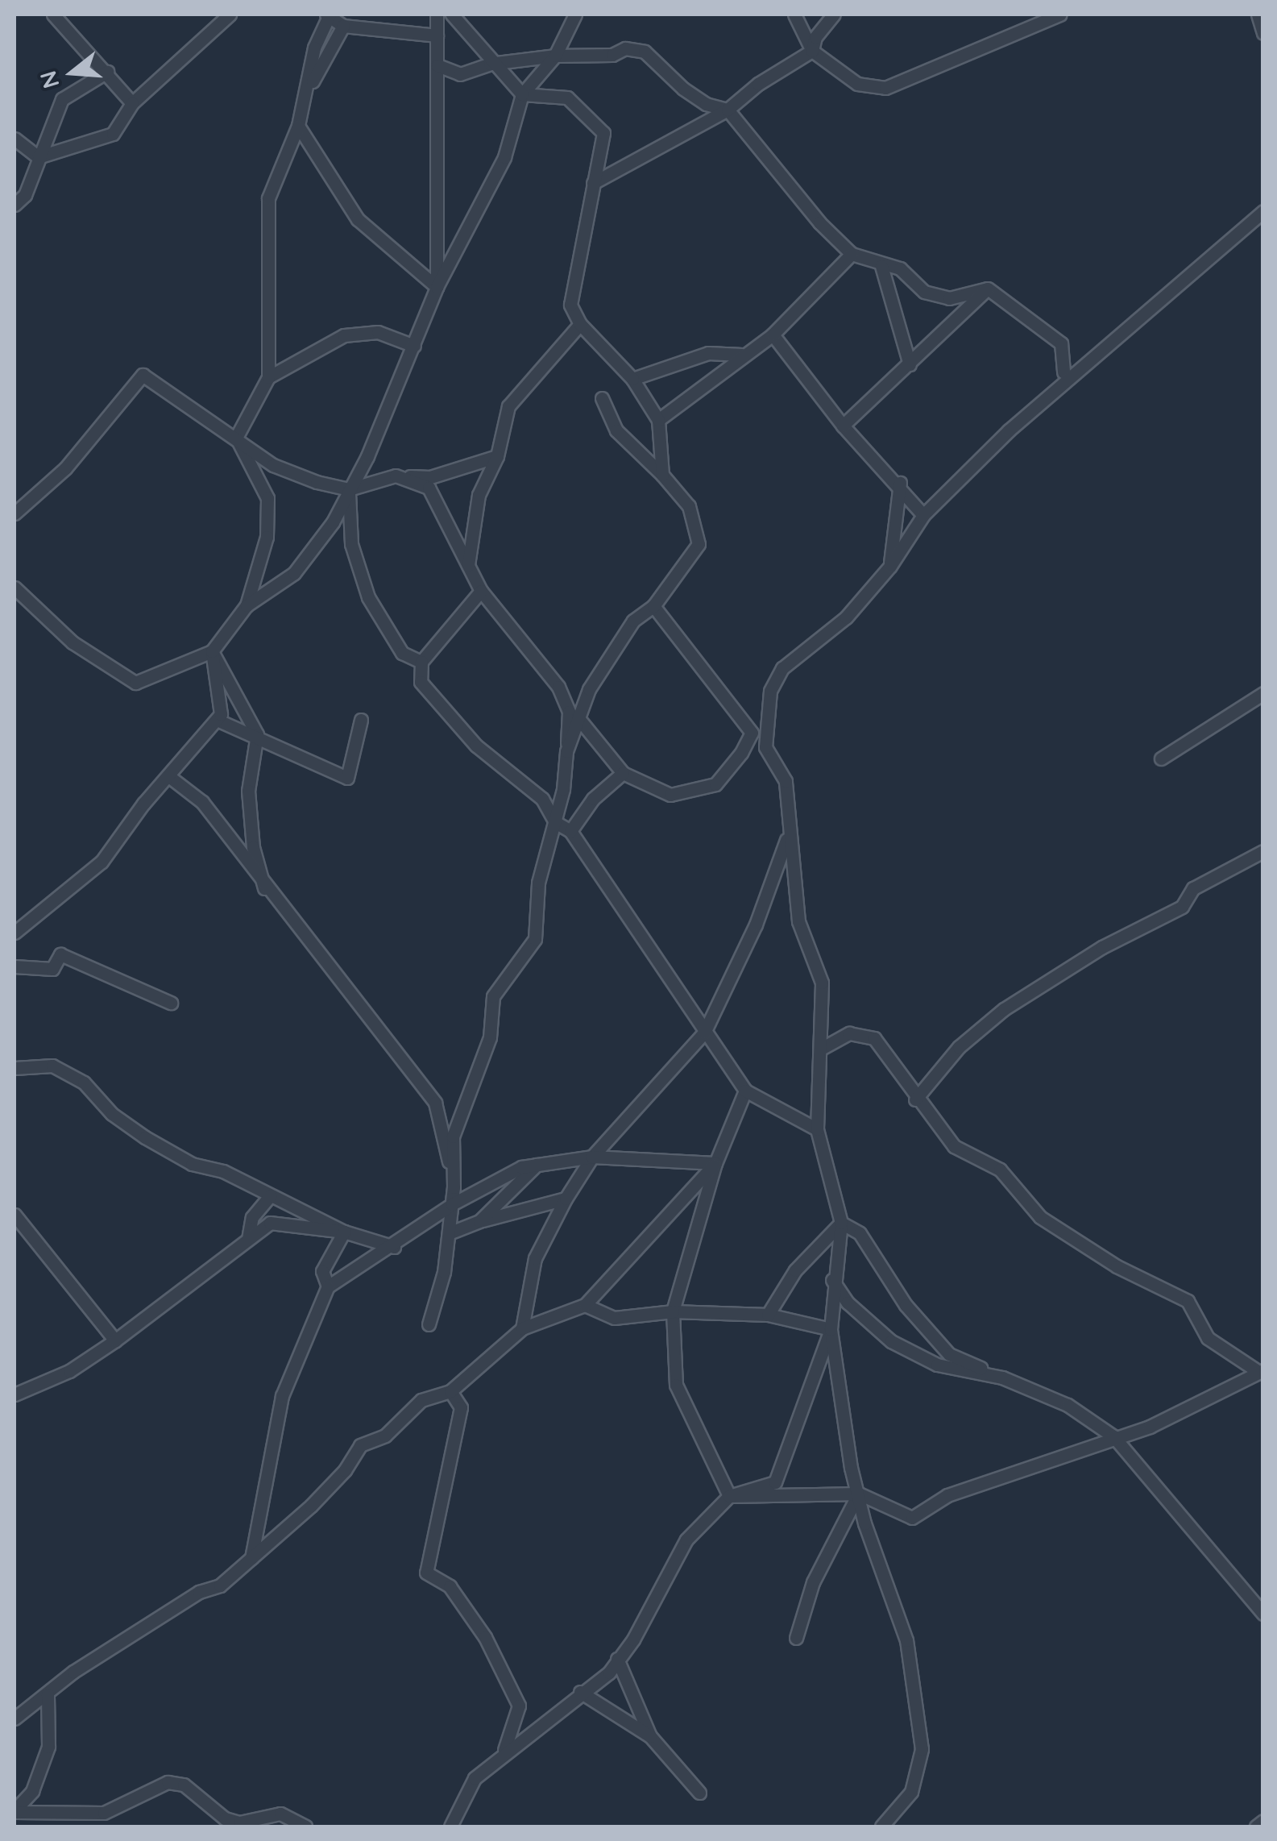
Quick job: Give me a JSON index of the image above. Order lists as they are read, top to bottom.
{
  "north": "left"
}
